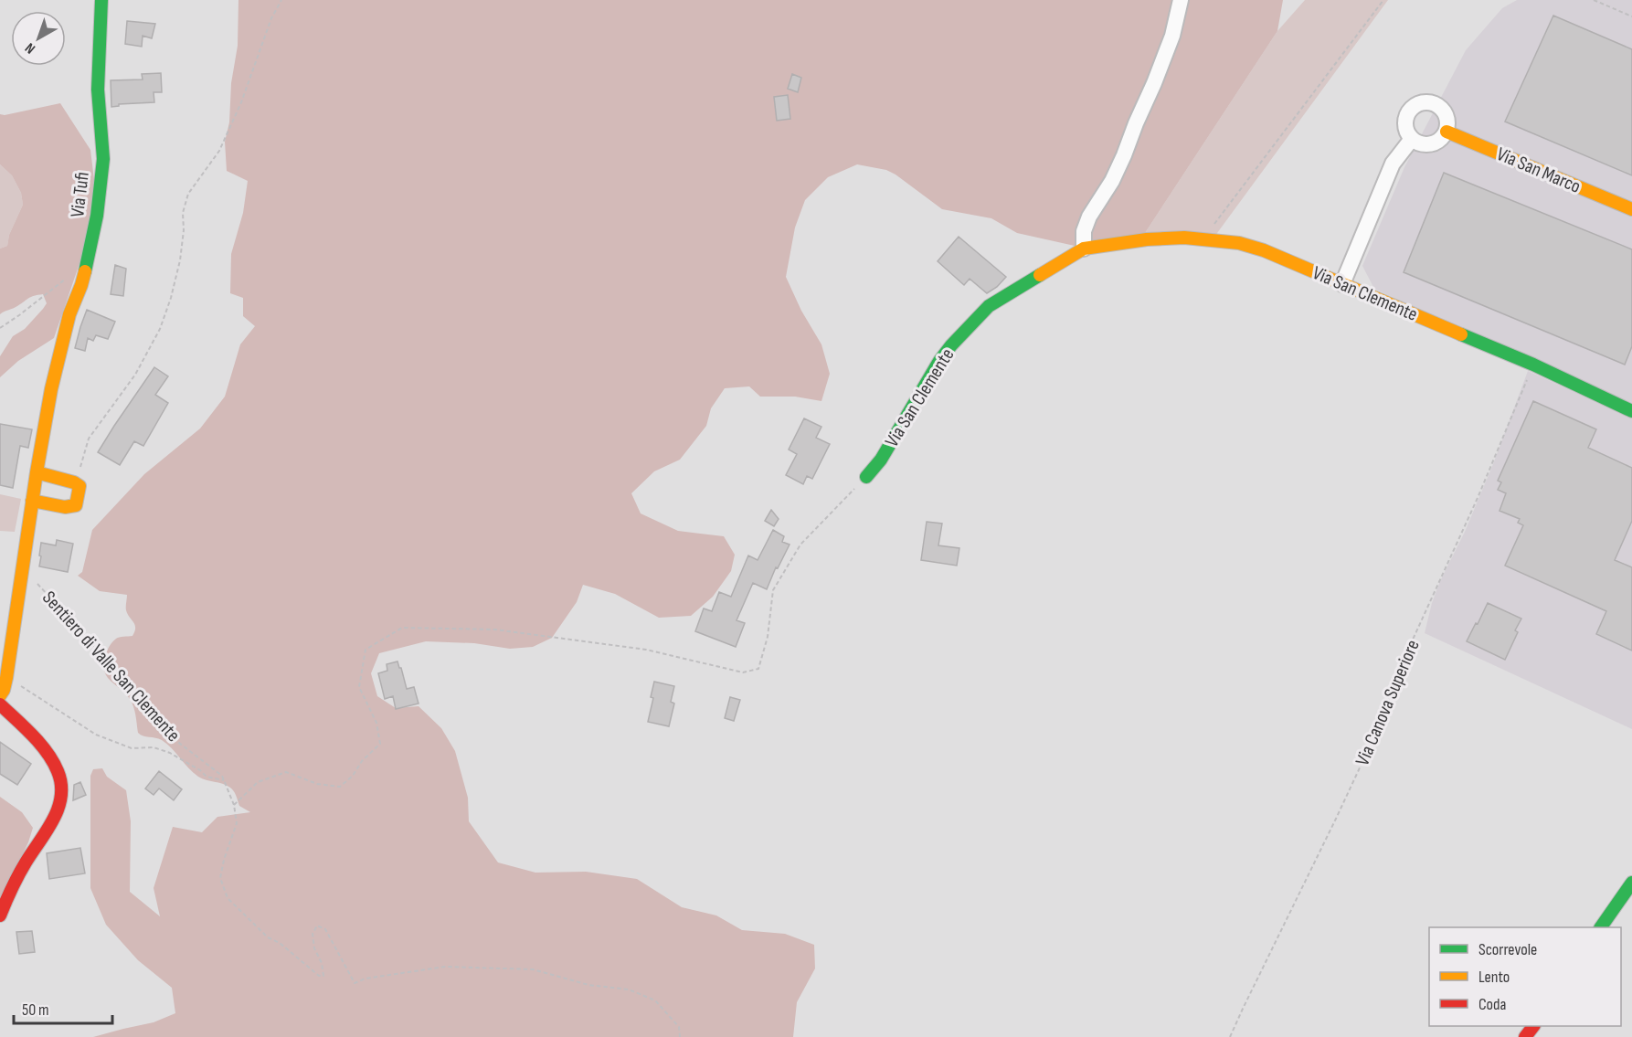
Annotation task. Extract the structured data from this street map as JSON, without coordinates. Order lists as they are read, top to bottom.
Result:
{
  "streets": {
    "street": ["Via San Marco", "Via Tufi", "Via San Clemente"],
    "path": ["Sentiero di Valle San Clemente", "Via Canova Superiore"]
  },
  "crossings": [
    ["Via Tufi", "Sentiero di Valle San Clemente"],
    ["Via San Clemente", "Via Canova Superiore"]
  ],
  "legend": ["Scorrevole", "Lento", "Coda"],
  "scale_bar": "50 m",
  "north": "bottom left"
}
